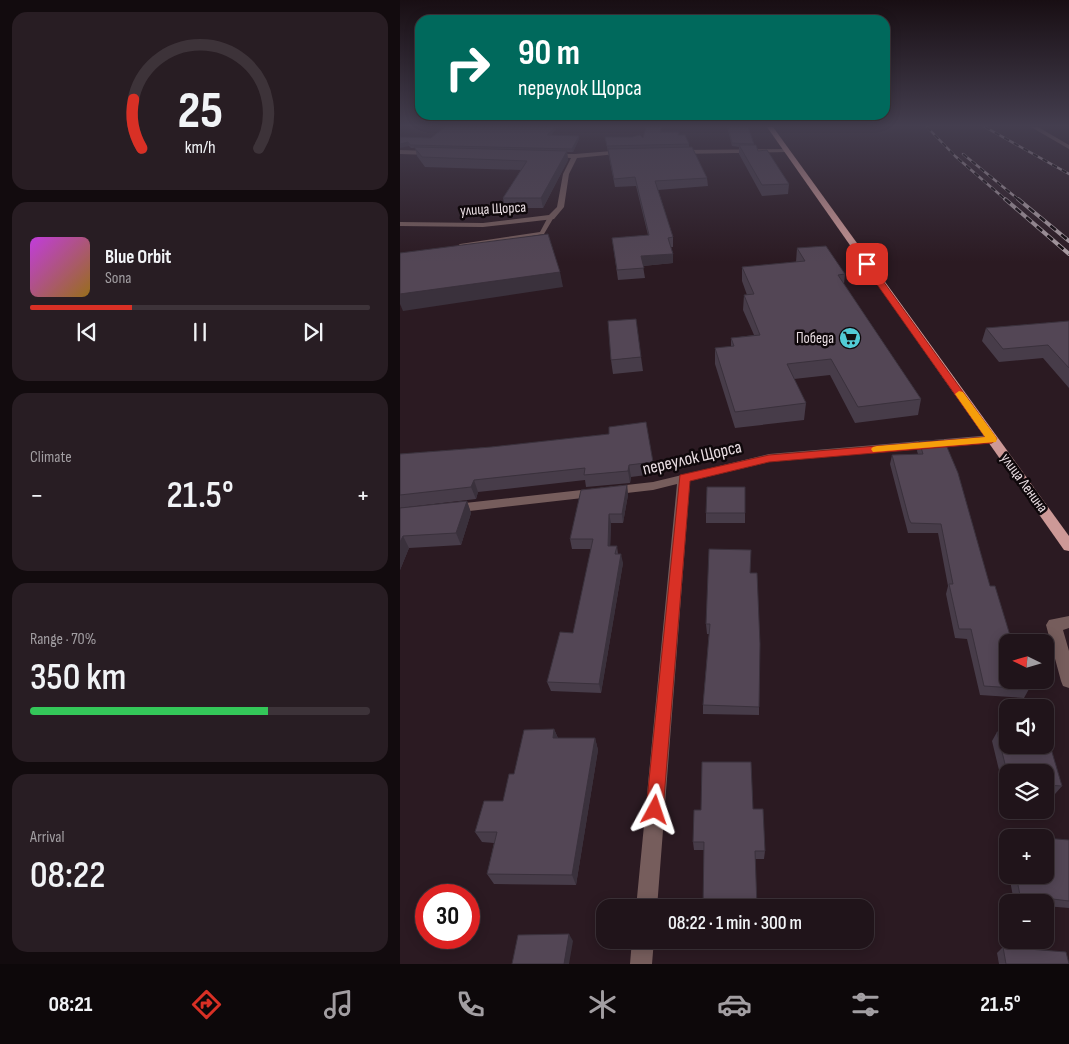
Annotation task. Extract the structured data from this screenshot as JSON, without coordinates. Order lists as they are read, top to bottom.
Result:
{
  "streets": {
    "main road": ["улица Ленина"],
    "street": ["улица Щорса", "переулок Щорса"]
  },
  "crossings": [
    ["переулок Щорса", "улица Ленина"]
  ],
  "places": {
    "supermarket": ["Победа"]
  },
  "north": "left",
  "page": {
    "turn": ["90 m", "переулок Щорса"],
    "song": ["Blue Orbit", "Sona"],
    "tile": [
      "Climate",
      ["Range · 70%", "350 km"],
      ["Arrival", "08:22"]
    ],
    "heat": ["−", "21.5°", "+"],
    "map_buttons": ["+", "−"],
    "limit": "30",
    "trip": "08:22 · 1 min · 300 m",
    "tabs": ["08:21", "21.5°"],
    "gauge": ["25", "km/h"]
  }
}
